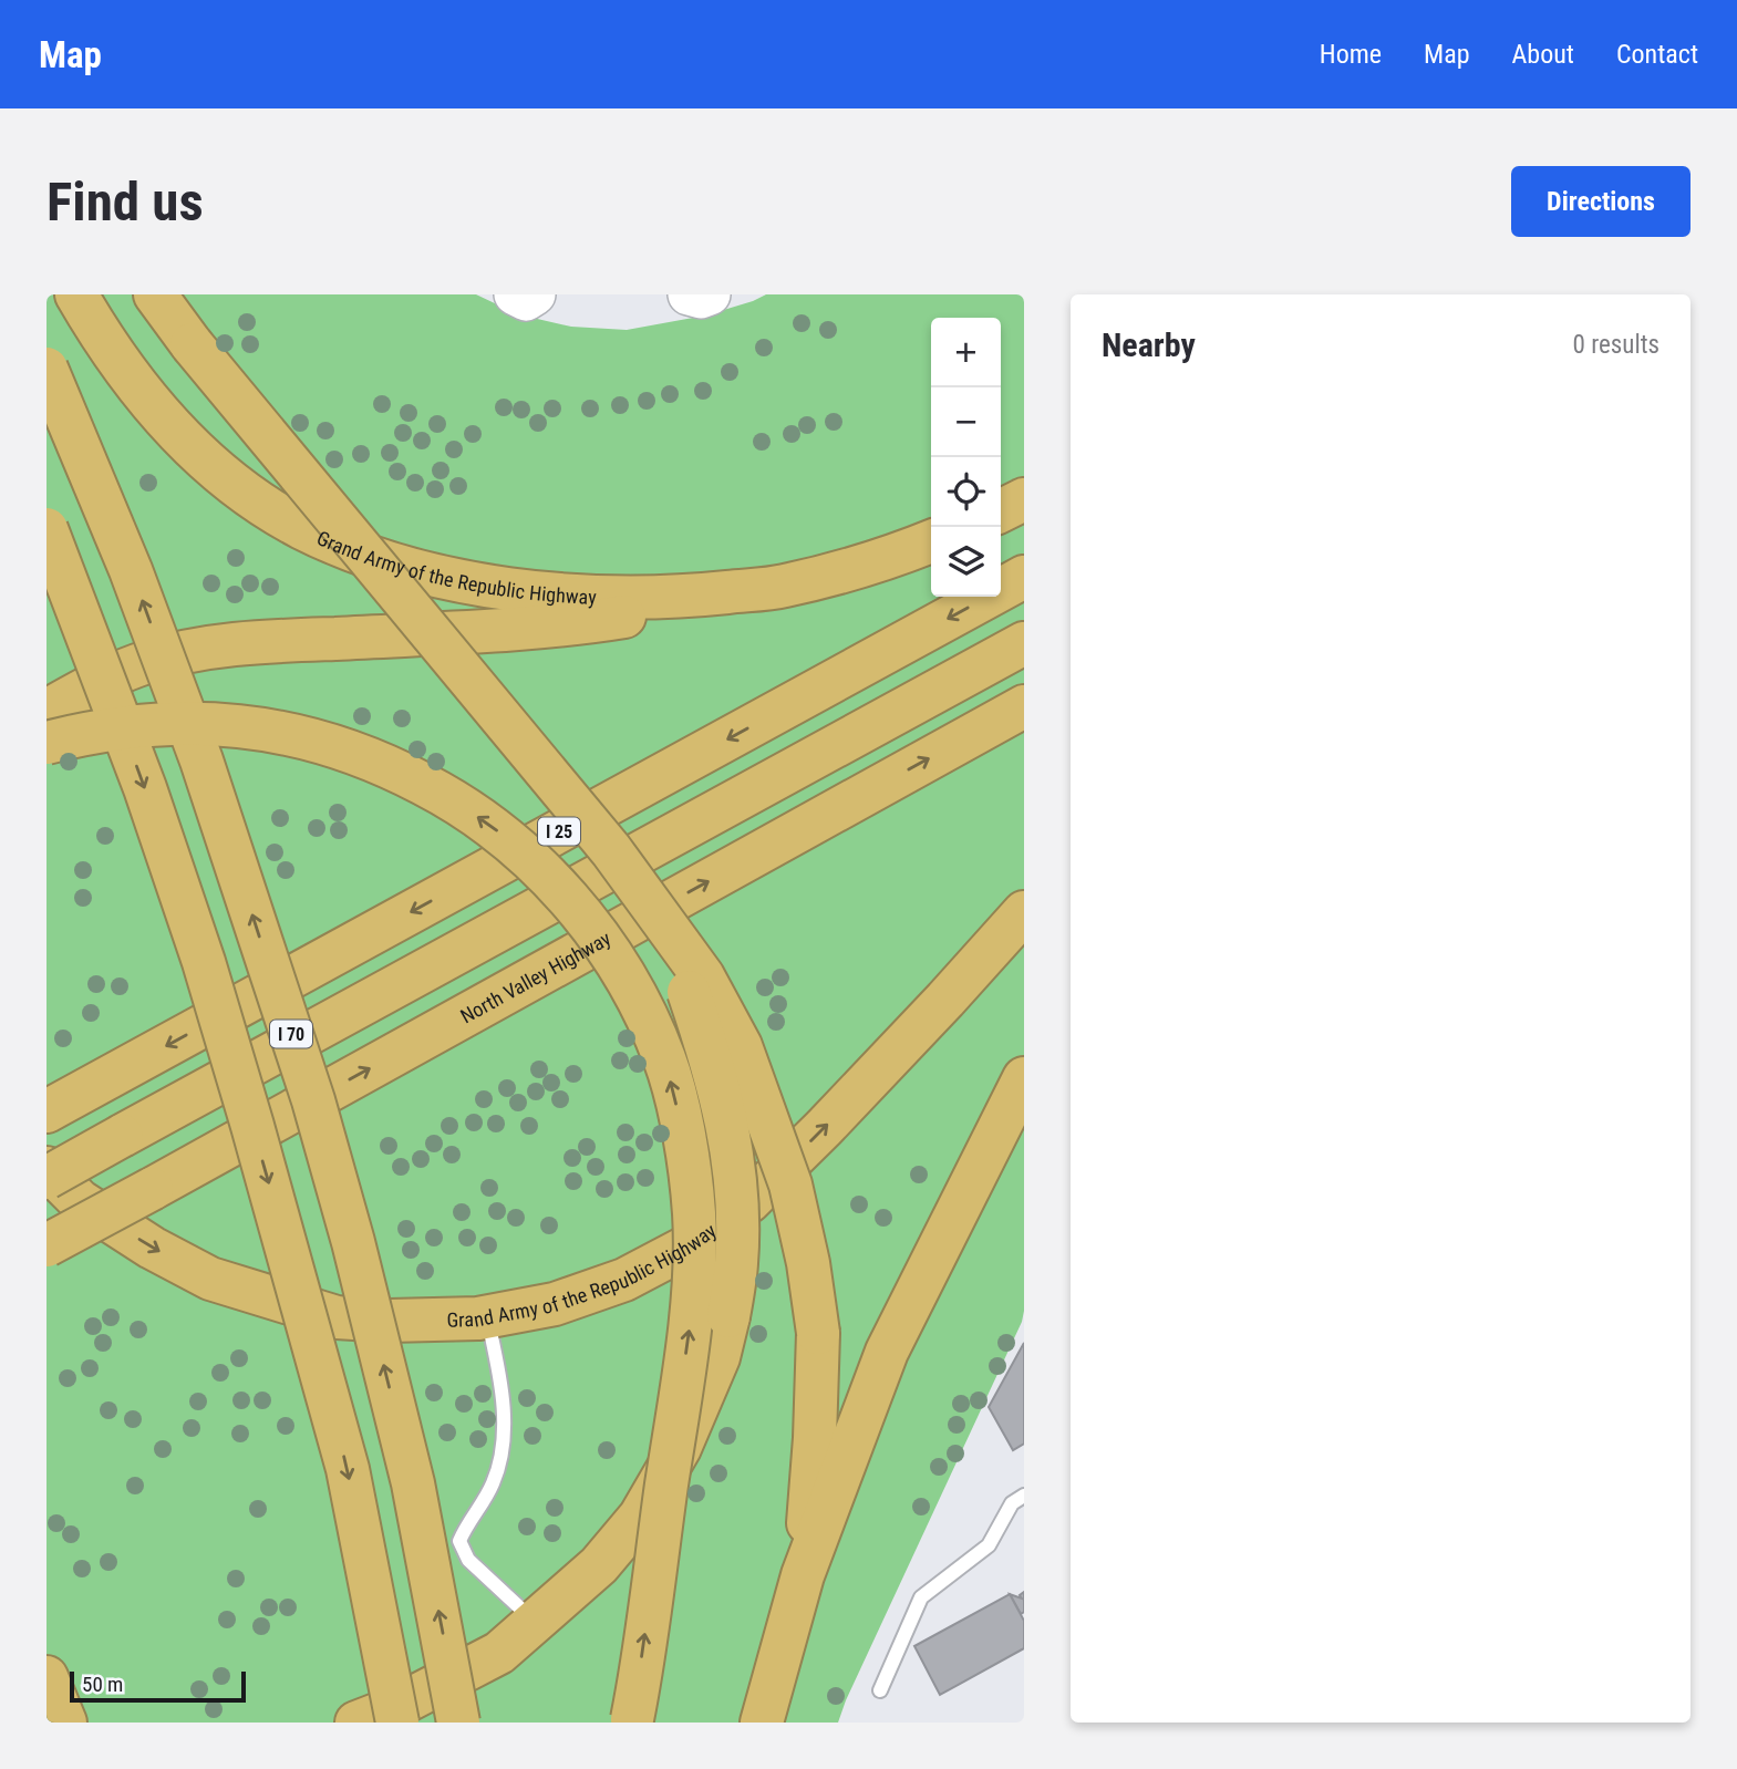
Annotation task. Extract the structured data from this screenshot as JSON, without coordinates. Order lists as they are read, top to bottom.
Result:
{
  "streets": {
    "highway": [
      "Grand Army of the Republic Highway",
      "I 25",
      "North Valley Highway",
      "I 70"
    ]
  },
  "scale_bar": "50 m",
  "page": {
    "header": "Map",
    "nav": [
      "Home",
      "Map",
      "About",
      "Contact"
    ],
    "buttons": "Directions",
    "title": "Find us",
    "heading": ["Nearby", "0 results"],
    "map_buttons": ["+", "−"],
    "scale": "50 m"
  }
}
